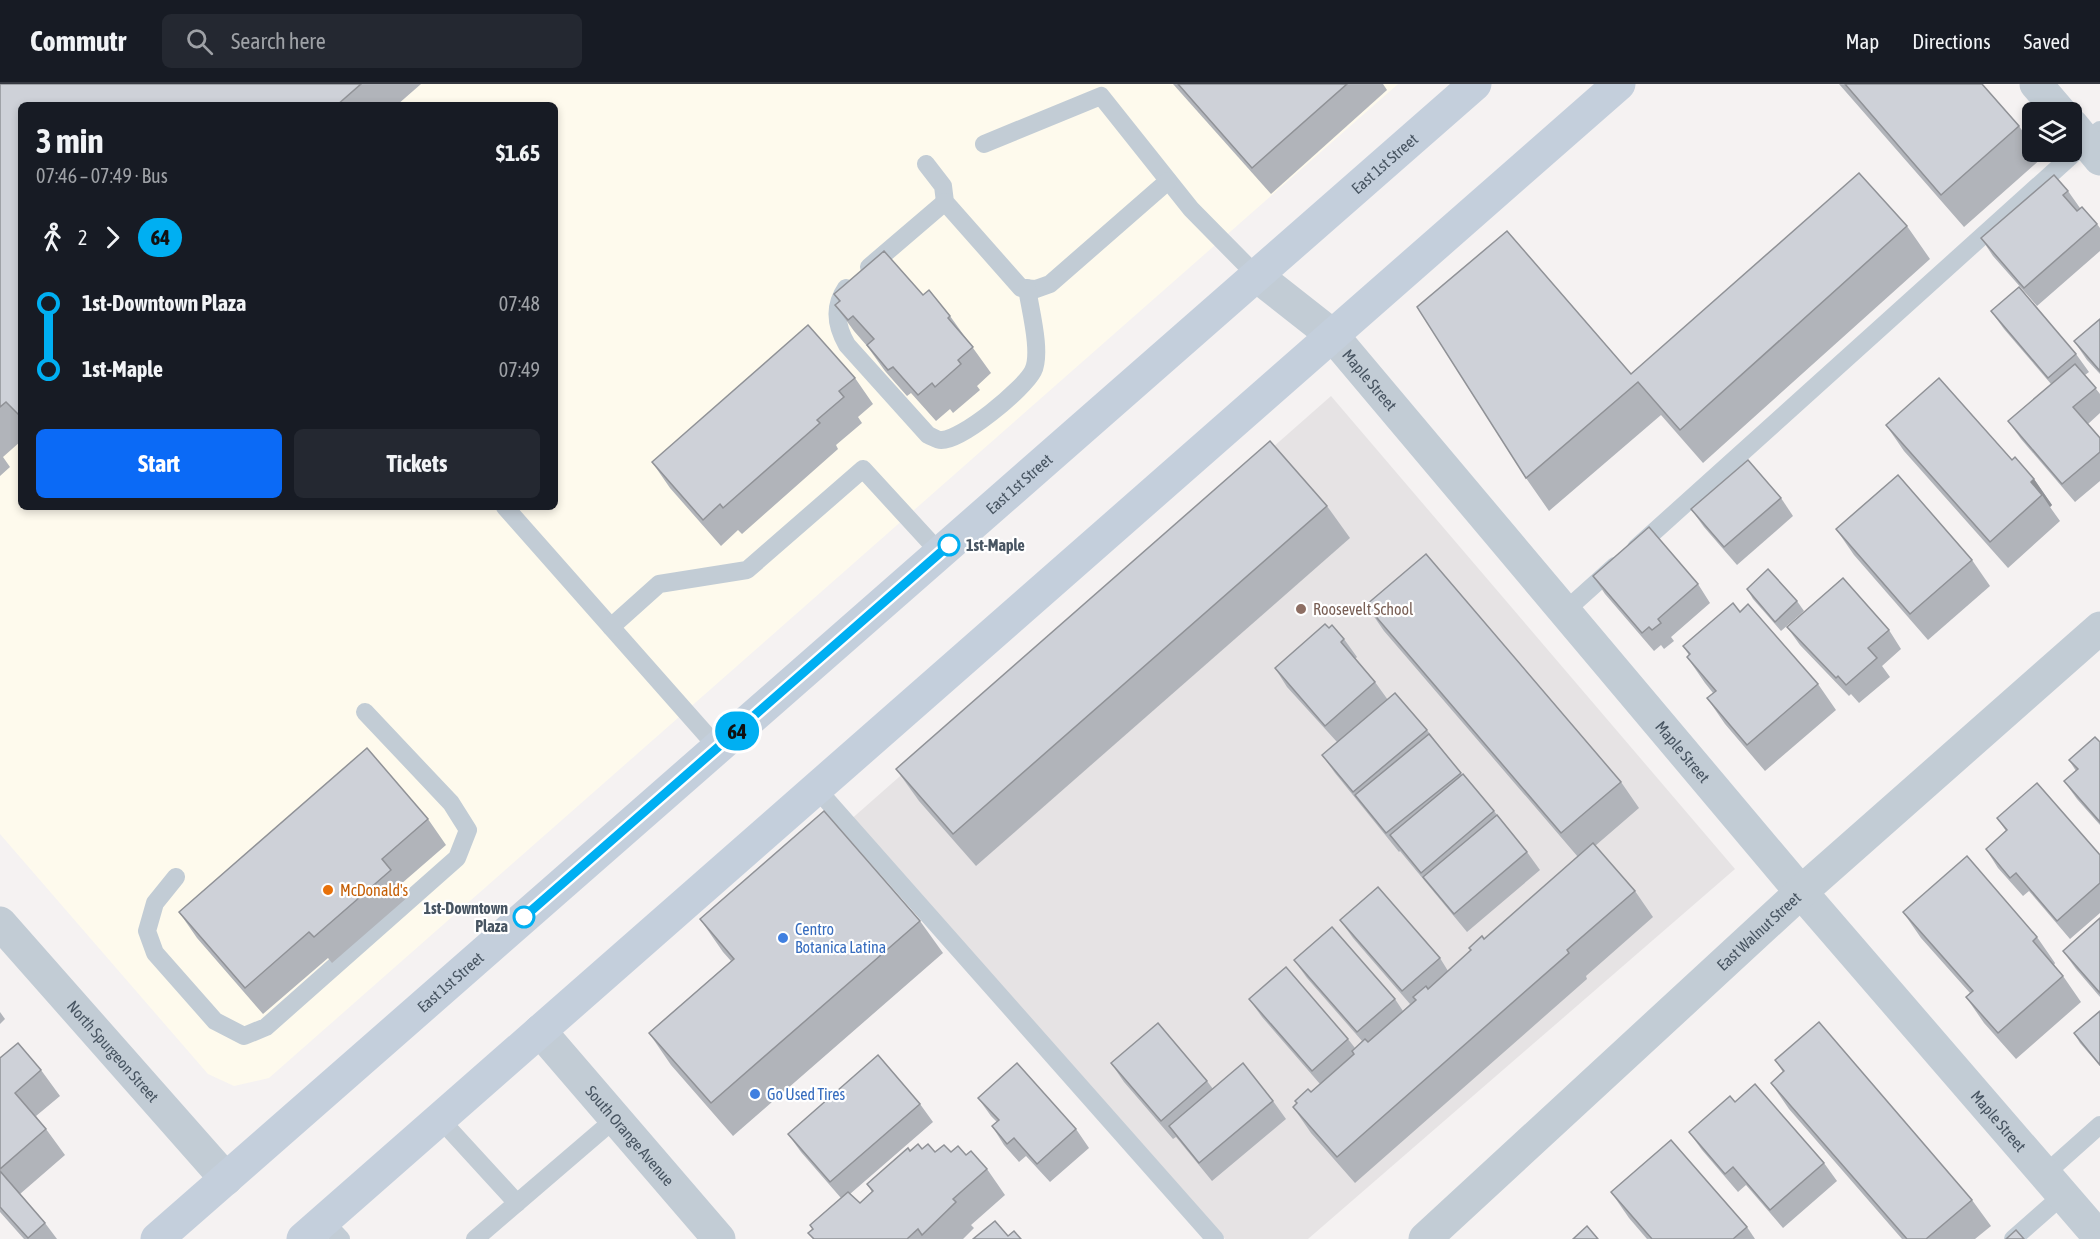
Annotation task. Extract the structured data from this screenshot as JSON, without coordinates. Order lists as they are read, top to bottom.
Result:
{
  "streets": {
    "main road": ["East 1st Street"],
    "street": [
      "Maple Street",
      "East Walnut Street",
      "North Spurgeon Street",
      "South Orange Avenue"
    ]
  },
  "crossings": [
    ["East 1st Street", "Maple Street"],
    ["East 1st Street", "North Spurgeon Street"],
    ["Maple Street", "East Walnut Street"]
  ],
  "places": [
    "1st-Maple",
    "Roosevelt School",
    "McDonald's",
    "1st-Downtown Plaza",
    "Centro Botanica Latina",
    "Go Used Tires"
  ],
  "lines": ["bus line 64"],
  "page": {
    "header": "Commutr",
    "search": "Search here",
    "nav": ["Map", "Directions", "Saved"],
    "on_map": "64",
    "heading": ["3 min", "07:46 – 07:49 · Bus", "$1.65"],
    "legs": ["2", "64"],
    "list": [
      {
        "name": "1st-Downtown Plaza",
        "value": "07:48"
      },
      {
        "name": "1st-Maple",
        "value": "07:49"
      }
    ],
    "buttons": ["Start", "Tickets"]
  }
}
